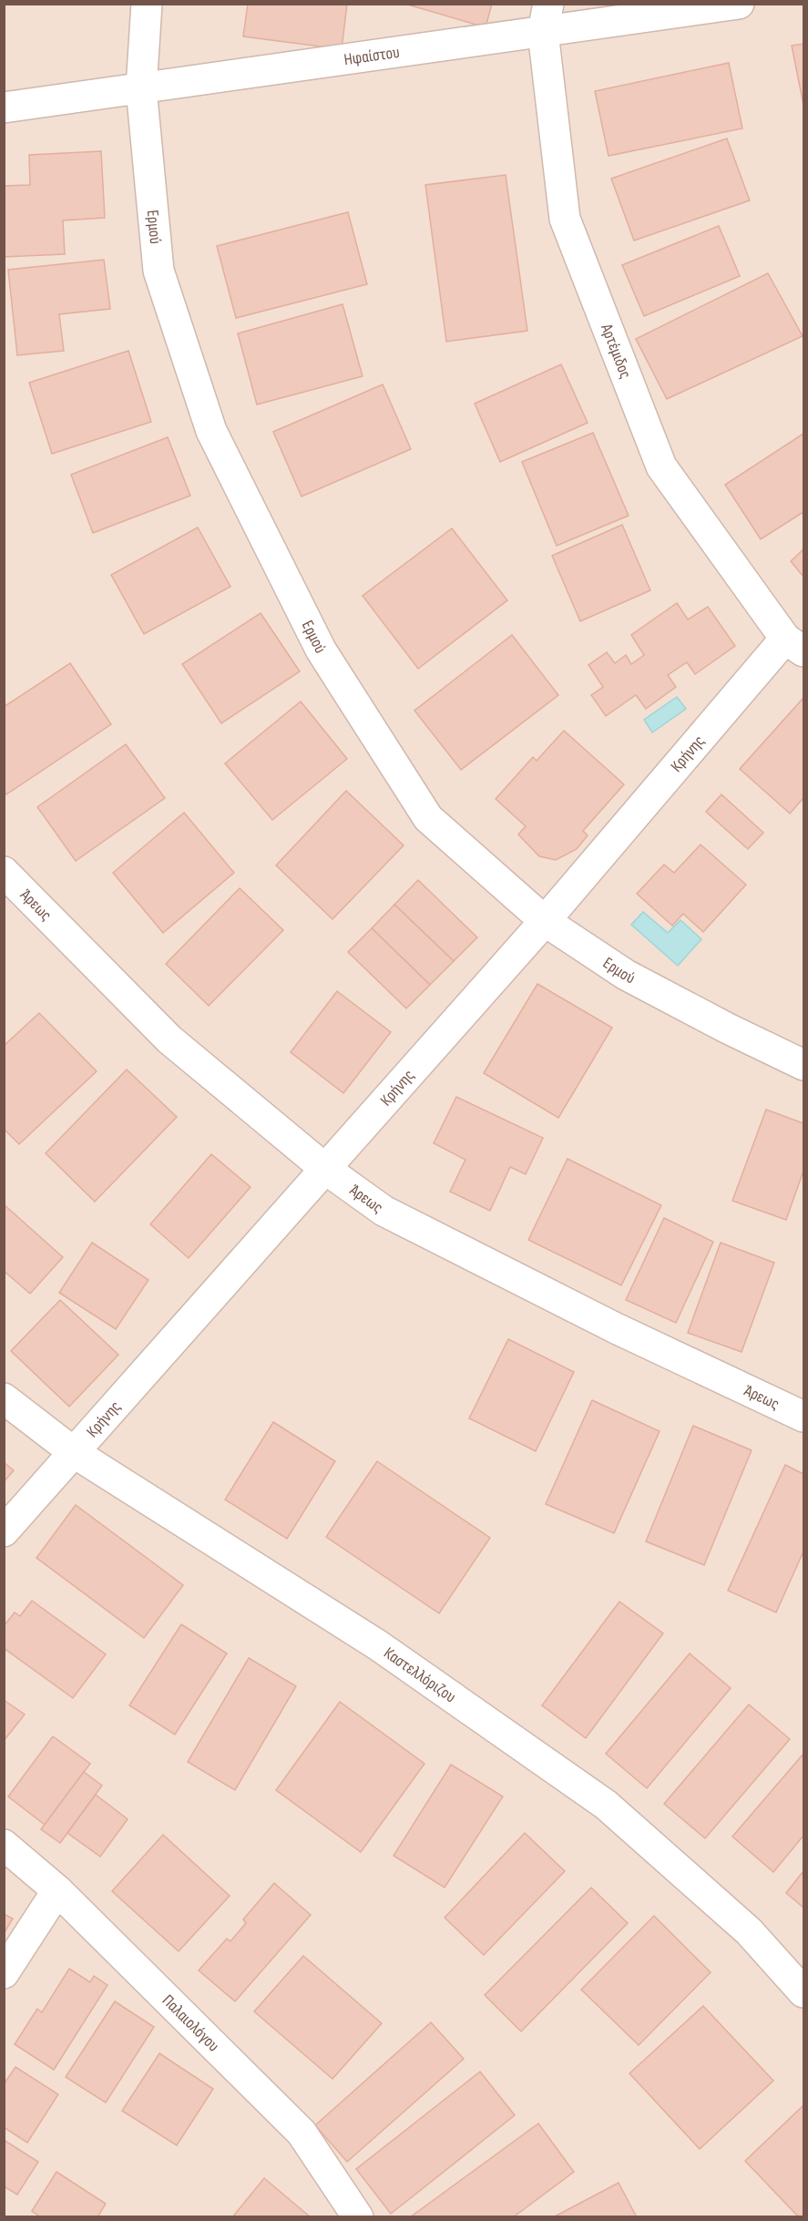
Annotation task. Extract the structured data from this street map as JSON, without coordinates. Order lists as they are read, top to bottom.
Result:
{
  "streets": {
    "street": [
      "Ηφαίστου",
      "Ερμού",
      "Αρτέμιδος",
      "Κρήνης",
      "Άρεως",
      "Καστελλόριζου",
      "Παλαιολόγου"
    ]
  },
  "crossings": [
    ["Ηφαίστου", "Ερμού"],
    ["Ηφαίστου", "Αρτέμιδος"],
    ["Ερμού", "Κρήνης"],
    ["Αρτέμιδος", "Κρήνης"],
    ["Κρήνης", "Άρεως"],
    ["Κρήνης", "Καστελλόριζου"]
  ]
}
